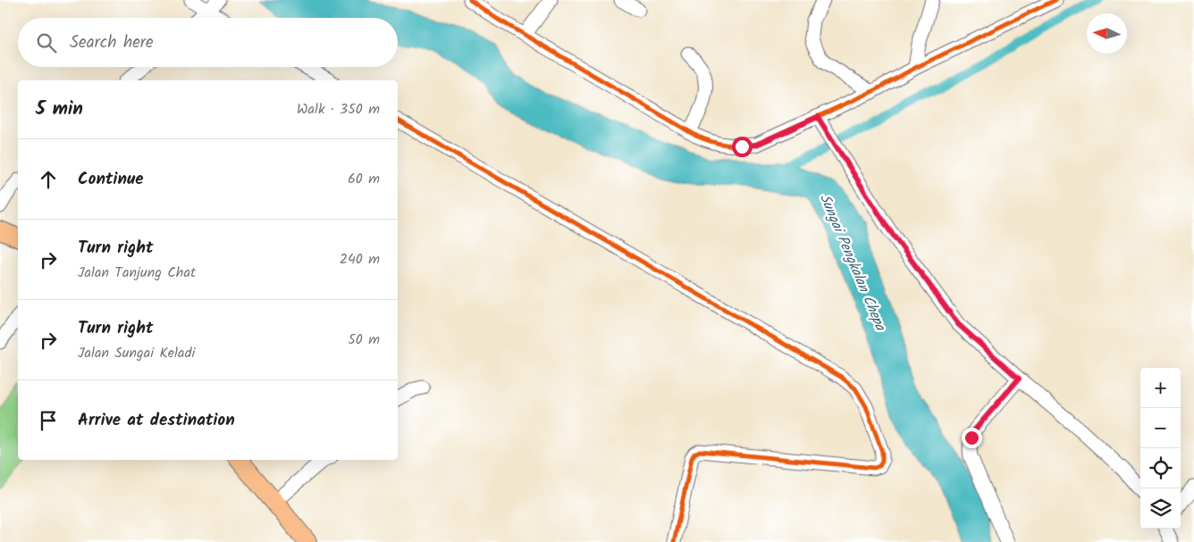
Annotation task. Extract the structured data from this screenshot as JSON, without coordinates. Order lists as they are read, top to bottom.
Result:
{
  "water": ["Sungai Pengkalan Chepa"],
  "north": "left",
  "page": {
    "search": "Search here",
    "heading": ["5 min", "Walk · 350 m"],
    "list": [
      ["Continue", "60 m"],
      ["Turn right", "Jalan Tanjung Chat", "240 m"],
      ["Turn right", "Jalan Sungai Keladi", "50 m"],
      "Arrive at destination"
    ],
    "map_buttons": ["+", "−"]
  }
}
